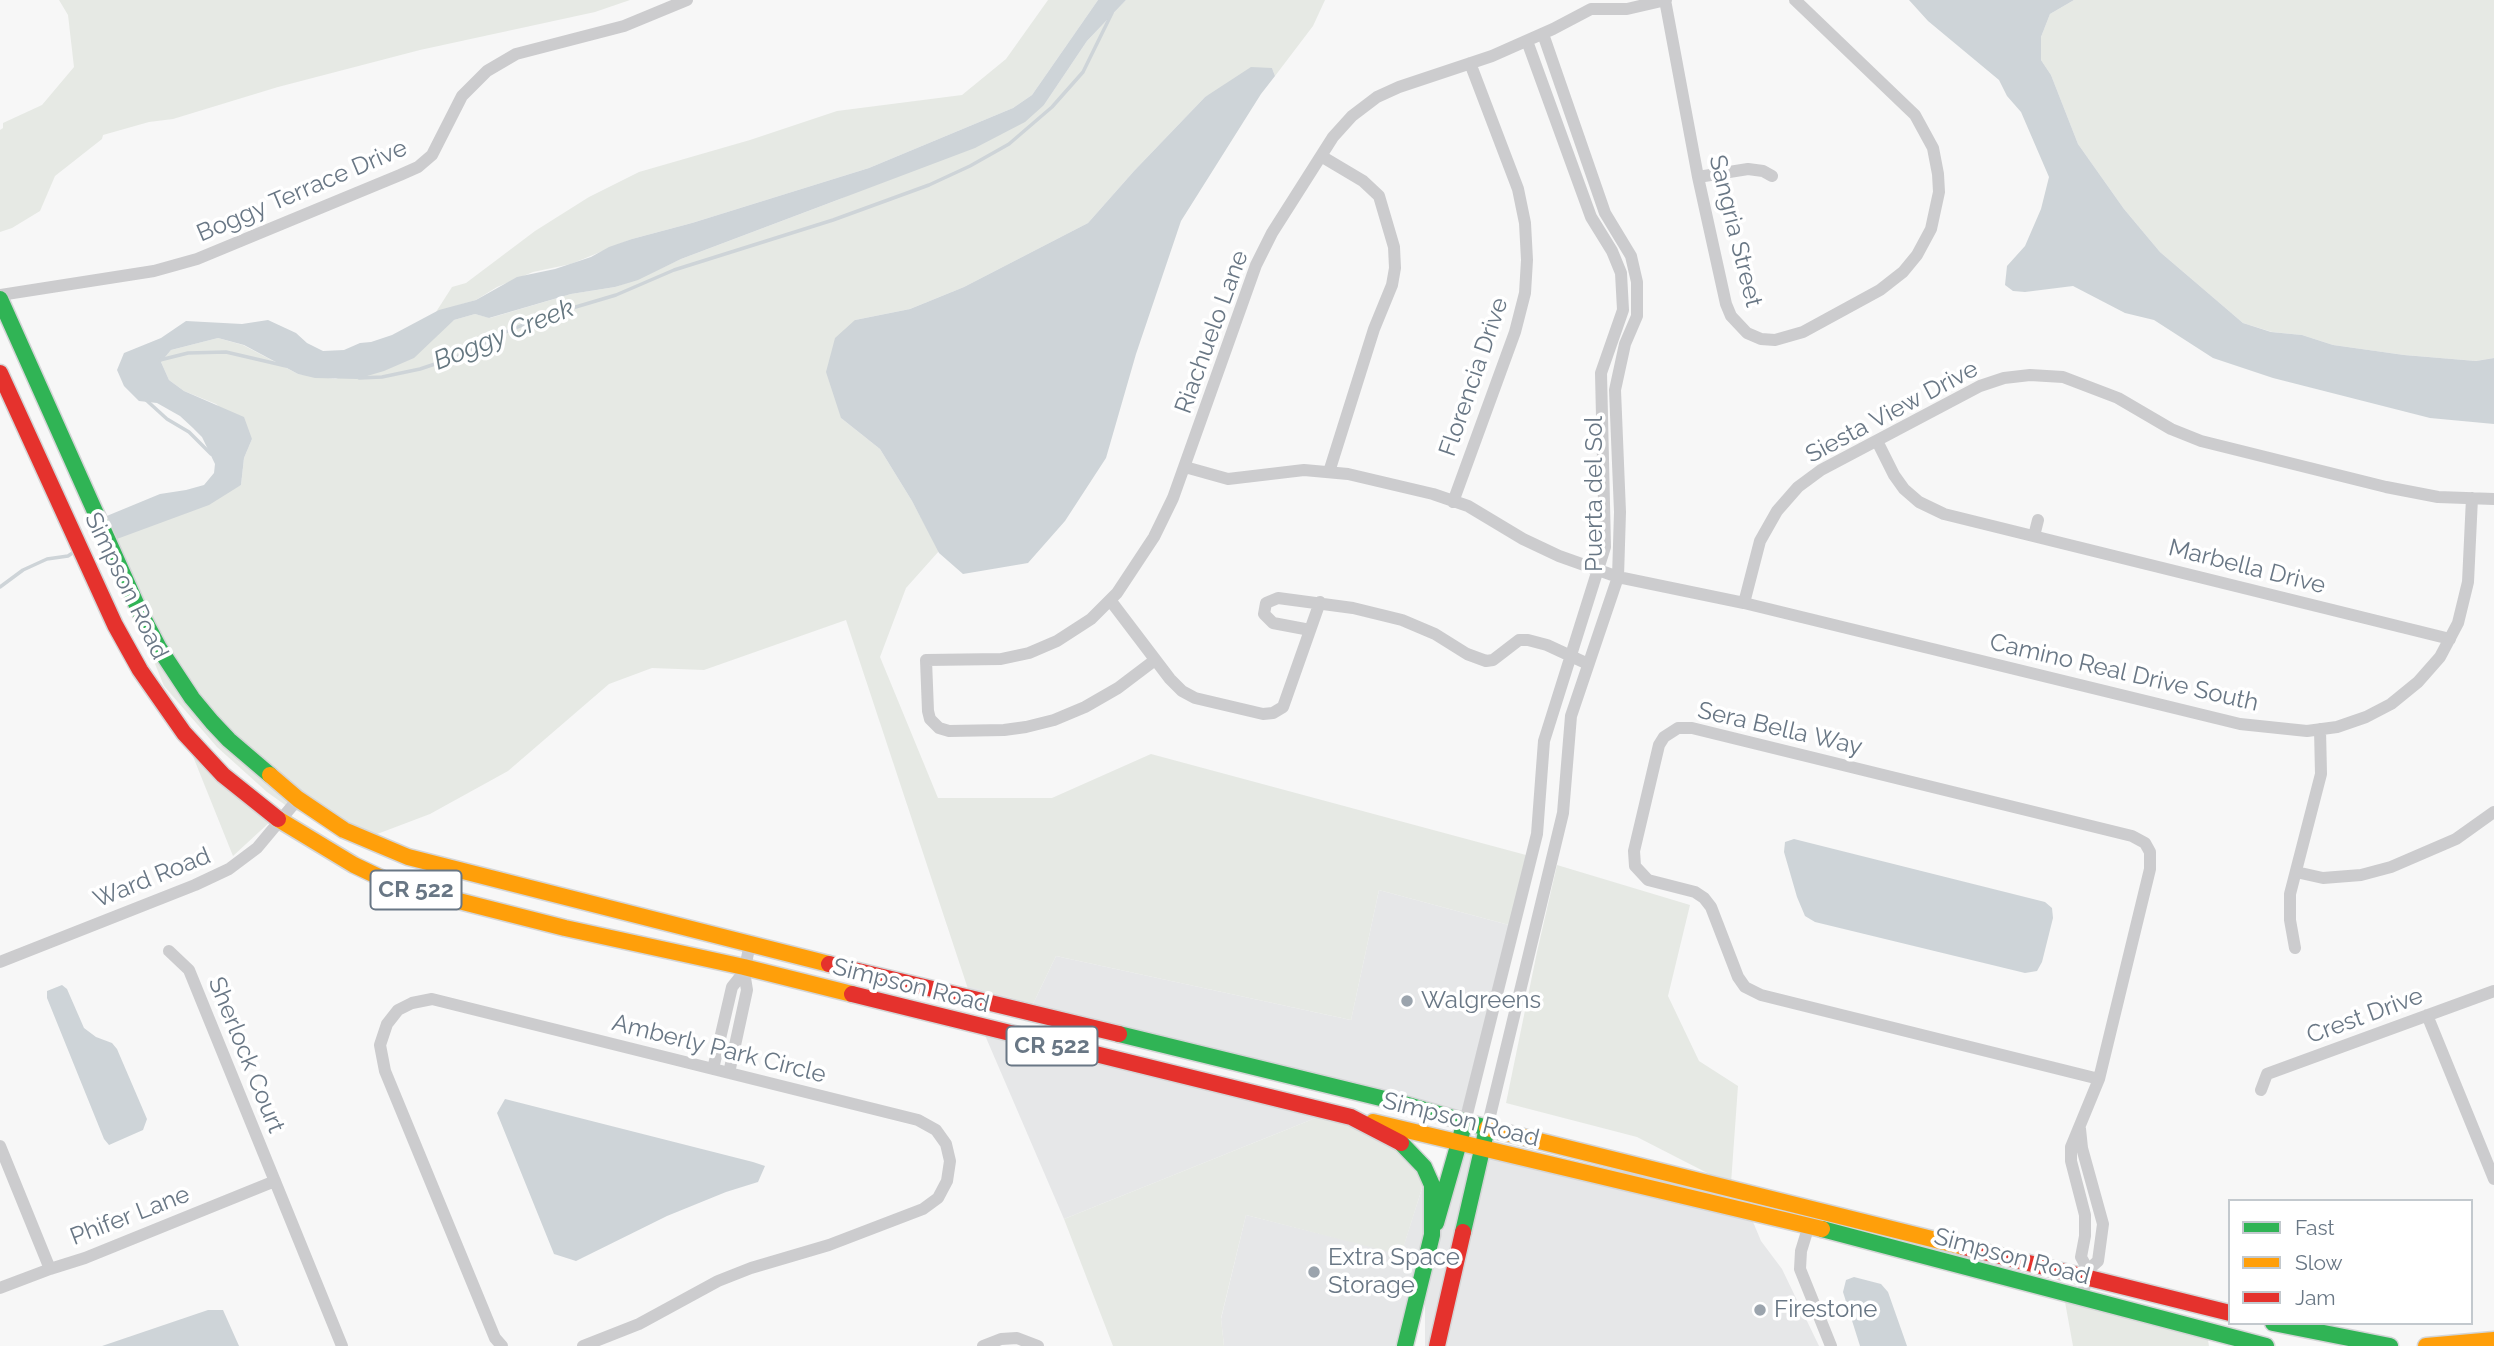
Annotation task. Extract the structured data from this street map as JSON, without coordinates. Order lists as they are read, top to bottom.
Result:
{
  "streets": {
    "main road": ["Simpson Road", "CR 522"],
    "street": [
      "Boggy Terrace Drive",
      "Sangria Street",
      "Riachuelo Lane",
      "Florencia Drive",
      "Siesta View Drive",
      "Puerta del Sol",
      "Marbella Drive",
      "Camino Real Drive South",
      "Sera Bella Way",
      "Ward Road",
      "Crest Drive",
      "Amberly Park Circle",
      "Sherlock Court",
      "Phifer Lane"
    ]
  },
  "crossings": [
    ["Boggy Terrace Drive", "Simpson Road"],
    ["Sangria Street", "Riachuelo Lane"],
    ["Riachuelo Lane", "Florencia Drive"],
    ["Riachuelo Lane", "Puerta del Sol"],
    ["Riachuelo Lane", "Camino Real Drive South"],
    ["Florencia Drive", "Camino Real Drive South"],
    ["Siesta View Drive", "Marbella Drive"],
    ["Siesta View Drive", "Camino Real Drive South"],
    ["Puerta del Sol", "Simpson Road"],
    ["Puerta del Sol", "Camino Real Drive South"],
    ["Marbella Drive", "Camino Real Drive South"],
    ["Simpson Road", "Sera Bella Way"],
    ["Simpson Road", "Ward Road"],
    ["Simpson Road", "CR 522"],
    ["Sherlock Court", "Phifer Lane"]
  ],
  "water": ["Boggy Creek"],
  "places": ["Walgreens", "Extra Space Storage", "Firestone"],
  "legend": ["Fast", "Slow", "Jam"]
}
